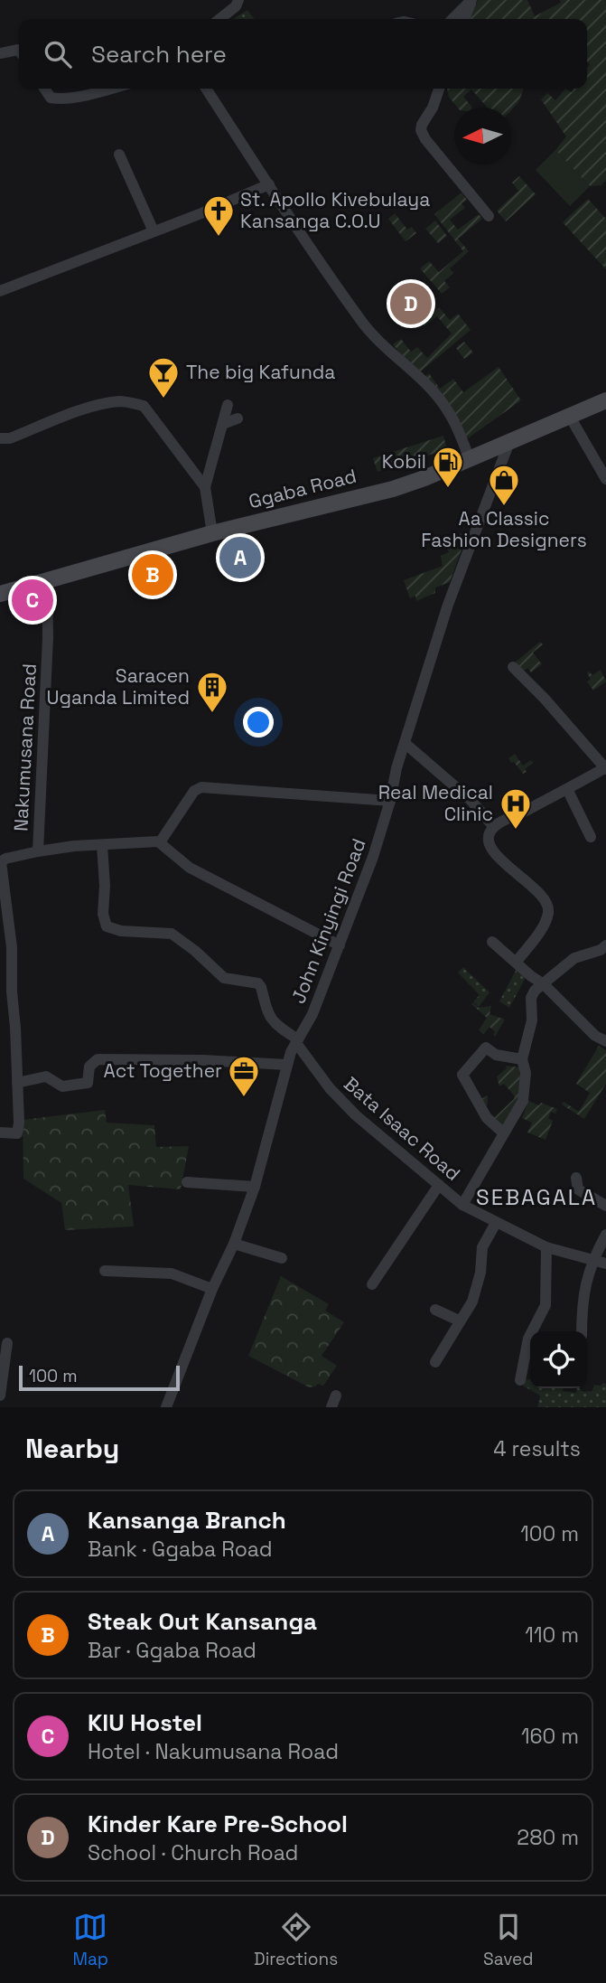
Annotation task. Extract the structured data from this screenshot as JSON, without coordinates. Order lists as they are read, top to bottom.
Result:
{
  "streets": {
    "main road": ["Ggaba Road"],
    "street": ["Nakumusana Road", "John Kinyingi Road", "Bata Isaac Road"]
  },
  "crossings": [
    ["Ggaba Road", "Nakumusana Road"],
    ["Ggaba Road", "John Kinyingi Road"],
    ["Nakumusana Road", "Bata Isaac Road"],
    ["John Kinyingi Road", "Bata Isaac Road"]
  ],
  "districts": ["SEBAGALA"],
  "places": {
    "church": ["St. Apollo Kivebulaya Kansanga C.O.U"],
    "bar": ["The big Kafunda"],
    "fuel station": ["Kobil"],
    "shop": ["Aa Classic Fashion Designers"],
    "building": ["Saracen Uganda Limited"],
    "hospital": ["Real Medical Clinic"],
    "office": ["Act Together"]
  },
  "scale_bar": "100 m",
  "north": "left",
  "page": {
    "search": "Search here",
    "pins": [
      "D",
      "A",
      "B",
      "C"
    ],
    "scale": "100 m",
    "heading": ["Nearby", "4 results"],
    "list": [
      {
        "mark": "A",
        "name": "Kansanga Branch",
        "note": "Bank · Ggaba Road",
        "value": "100 m"
      },
      {
        "mark": "B",
        "name": "Steak Out Kansanga",
        "note": "Bar · Ggaba Road",
        "value": "110 m"
      },
      {
        "mark": "C",
        "name": "KIU Hostel",
        "note": "Hotel · Nakumusana Road",
        "value": "160 m"
      },
      {
        "mark": "D",
        "name": "Kinder Kare Pre-School",
        "note": "School · Church Road",
        "value": "280 m"
      }
    ],
    "nav": ["Map", "Directions", "Saved"]
  }
}
